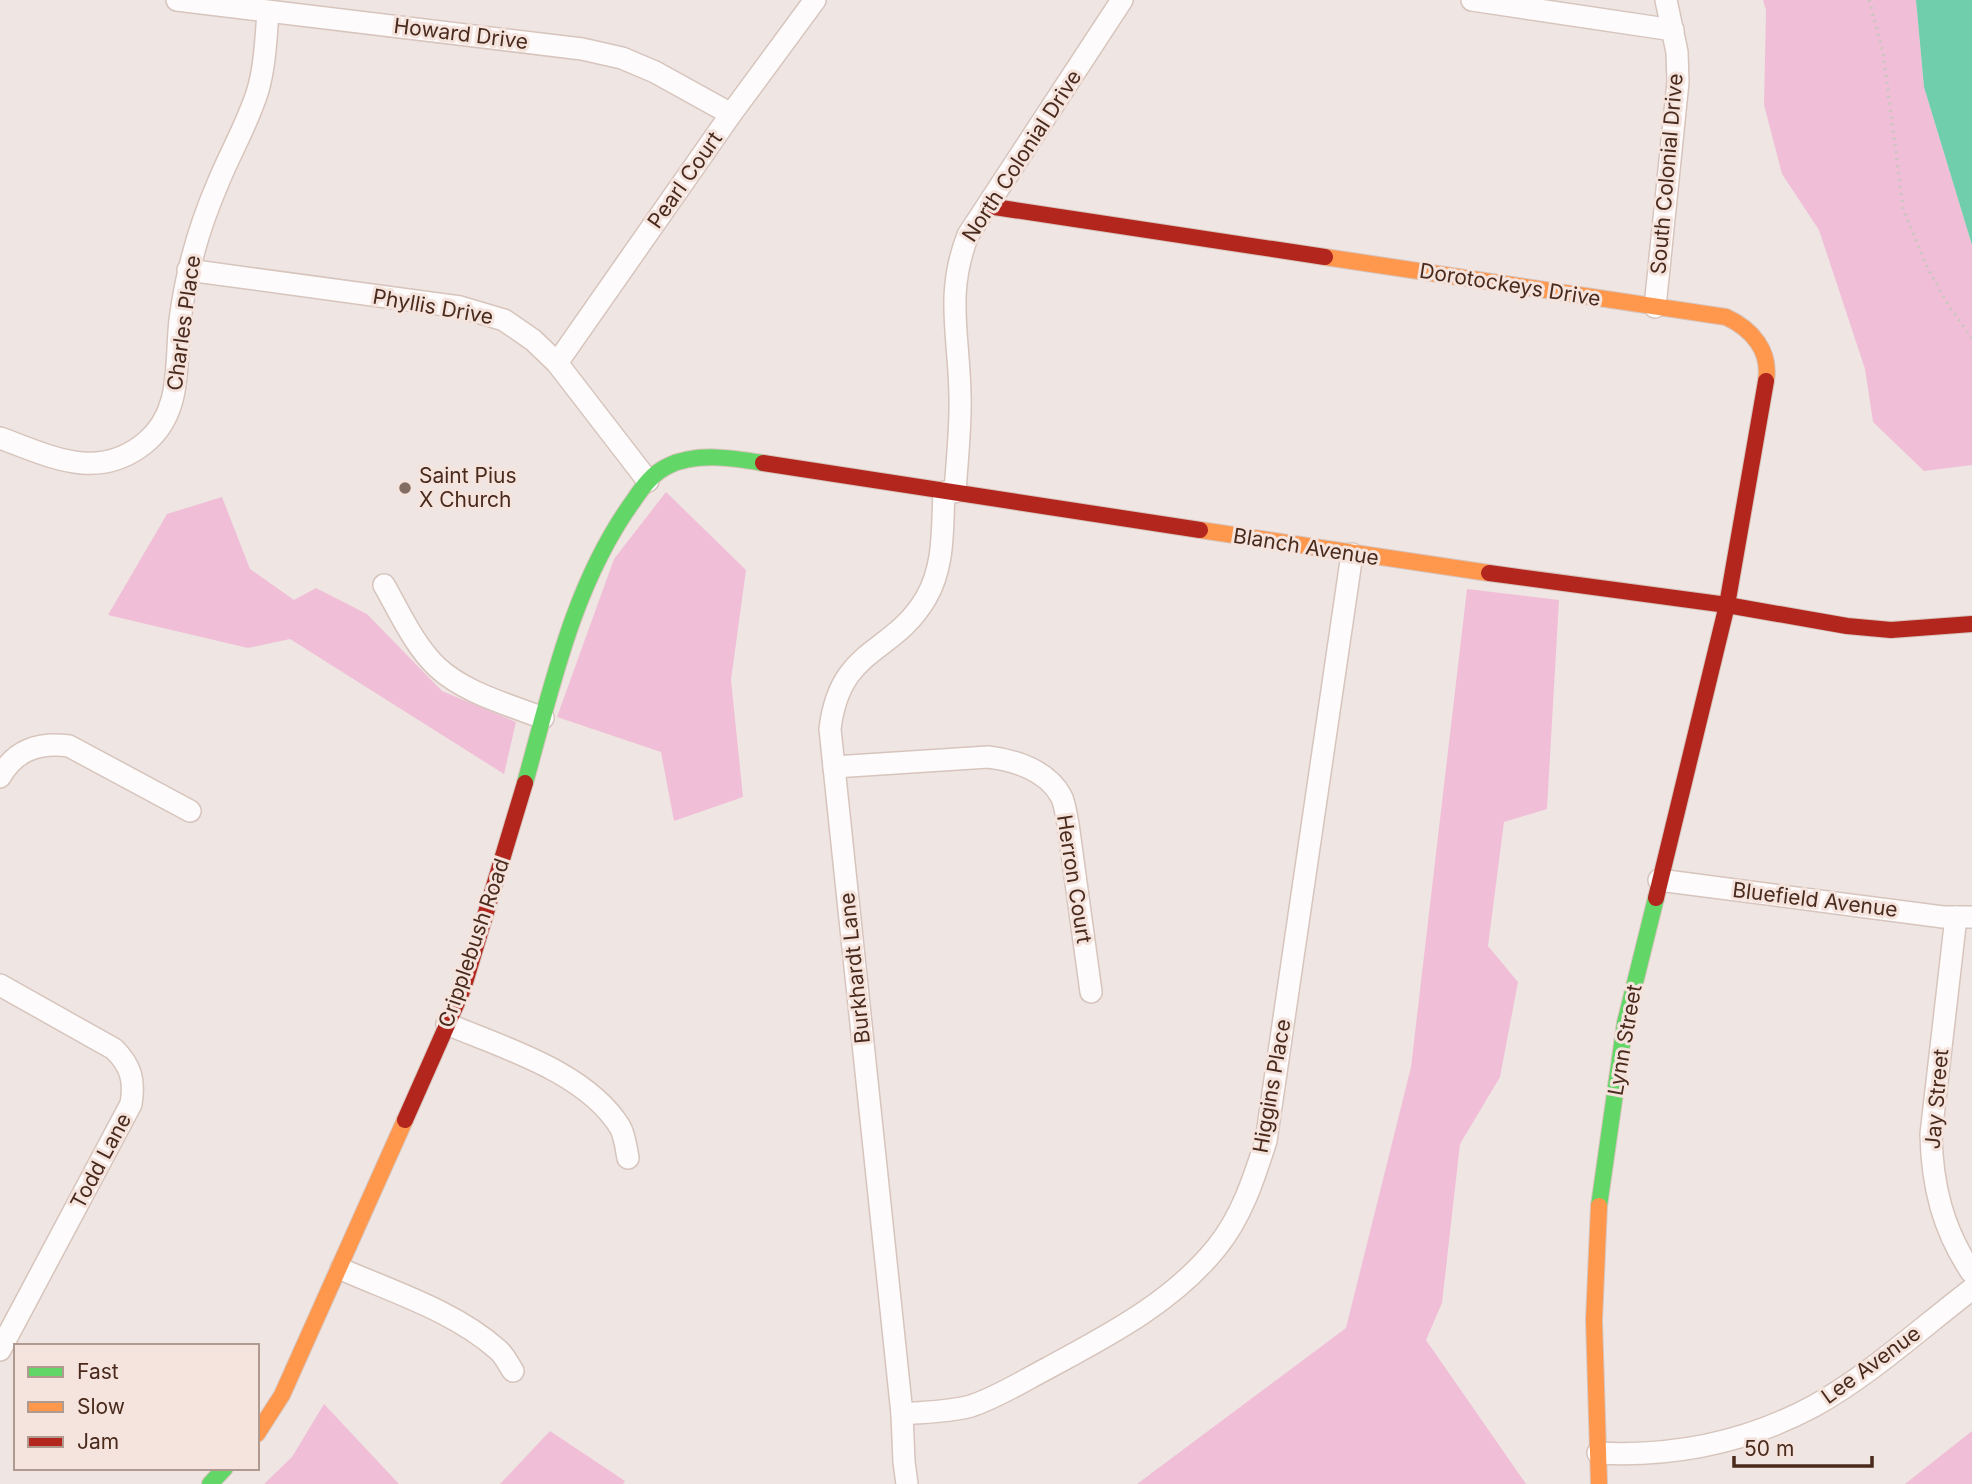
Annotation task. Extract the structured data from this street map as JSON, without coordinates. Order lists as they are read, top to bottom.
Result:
{
  "streets": {
    "main road": [
      "Dorotockeys Drive",
      "Blanch Avenue",
      "Cripplebush Road",
      "Lynn Street"
    ],
    "street": [
      "Howard Drive",
      "North Colonial Drive",
      "South Colonial Drive",
      "Pearl Court",
      "Phyllis Drive",
      "Charles Place",
      "Herron Court",
      "Bluefield Avenue",
      "Burkhardt Lane",
      "Higgins Place",
      "Jay Street",
      "Todd Lane",
      "Lee Avenue"
    ]
  },
  "crossings": [
    ["Howard Drive", "Pearl Court"],
    ["Howard Drive", "Charles Place"],
    ["North Colonial Drive", "Dorotockeys Drive"],
    ["North Colonial Drive", "Blanch Avenue"],
    ["North Colonial Drive", "Burkhardt Lane"],
    ["South Colonial Drive", "Dorotockeys Drive"],
    ["Pearl Court", "Phyllis Drive"],
    ["Dorotockeys Drive", "Blanch Avenue"],
    ["Dorotockeys Drive", "Lynn Street"],
    ["Phyllis Drive", "Charles Place"],
    ["Phyllis Drive", "Blanch Avenue"],
    ["Phyllis Drive", "Cripplebush Road"],
    ["Blanch Avenue", "Cripplebush Road"],
    ["Blanch Avenue", "Burkhardt Lane"],
    ["Blanch Avenue", "Lynn Street"],
    ["Blanch Avenue", "Higgins Place"],
    ["Herron Court", "Burkhardt Lane"],
    ["Bluefield Avenue", "Lynn Street"],
    ["Bluefield Avenue", "Jay Street"],
    ["Burkhardt Lane", "Higgins Place"],
    ["Lynn Street", "Lee Avenue"]
  ],
  "places": ["Saint Pius X Church"],
  "legend": ["Fast", "Slow", "Jam"],
  "scale_bar": "50 m"
}
